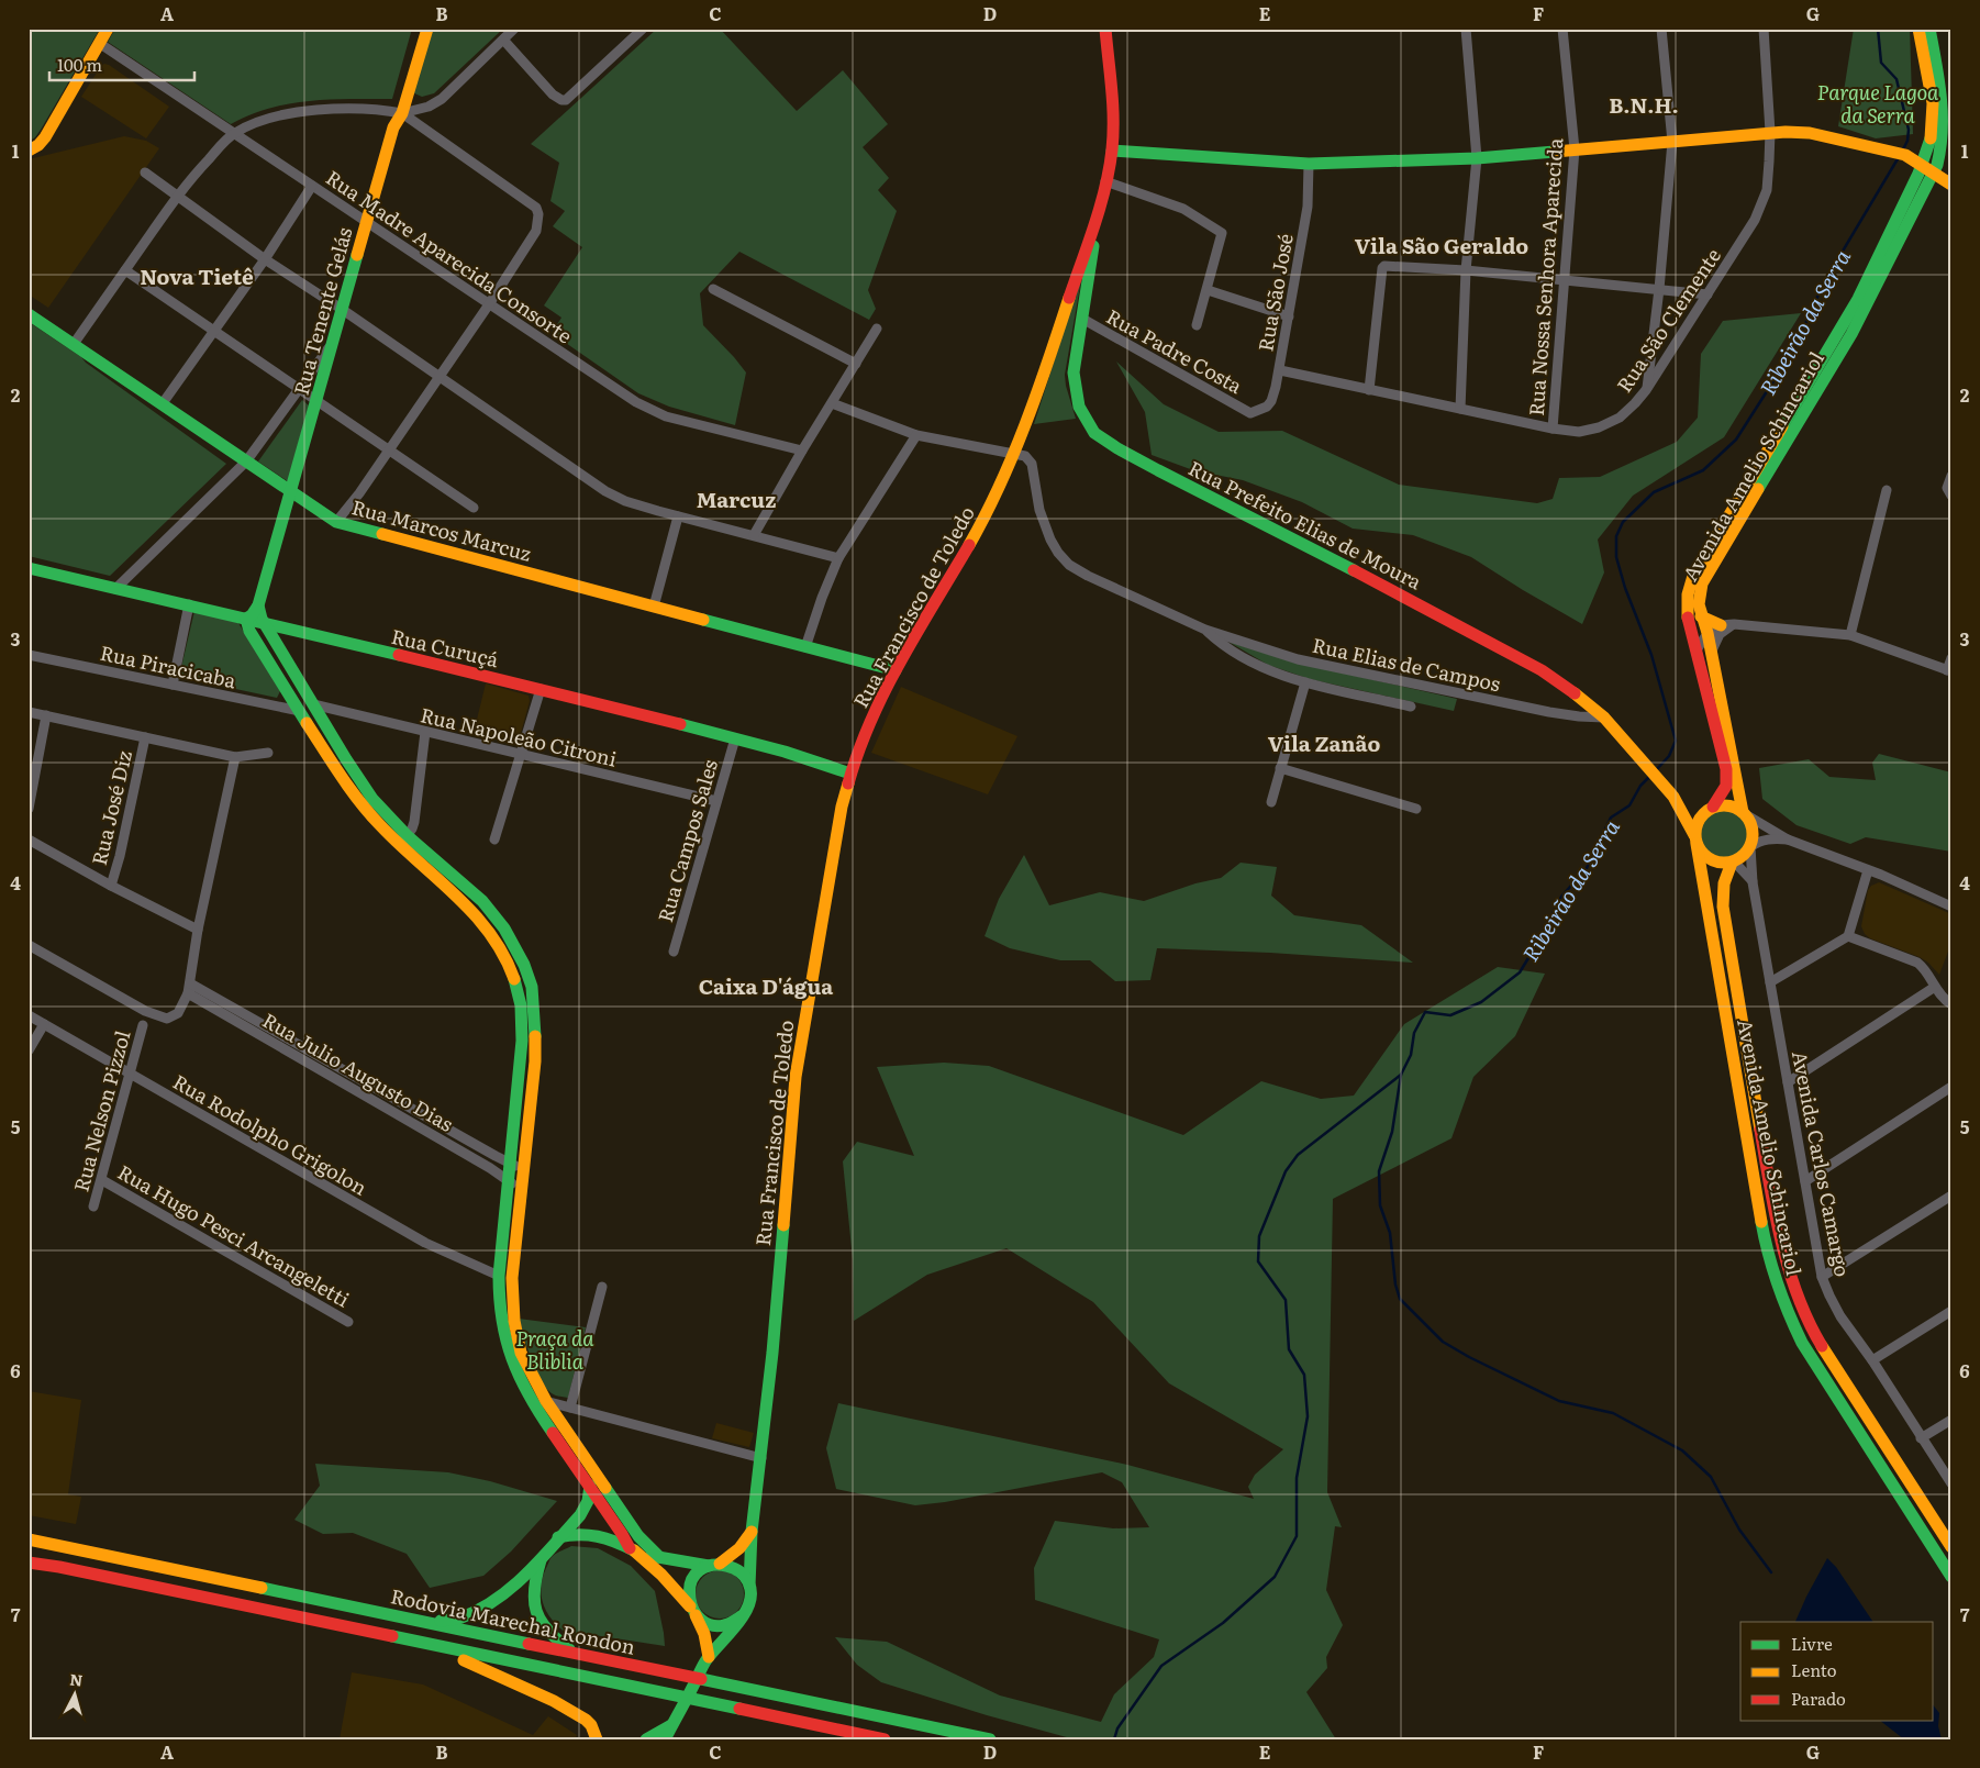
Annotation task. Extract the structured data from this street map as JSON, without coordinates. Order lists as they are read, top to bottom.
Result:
{
  "streets": {
    "main road": [
      "Rua Tenente Gelás",
      "Avenida Amelio Schincariol",
      "Rua Prefeito Elias de Moura",
      "Rua Marcos Marcuz",
      "Rua Francisco de Toledo",
      "Rua Curuçá",
      "Rodovia Marechal Rondon"
    ],
    "street": [
      "Rua Madre Aparecida Consorte",
      "Rua Nossa Senhora Aparecida",
      "Rua São José",
      "Rua São Clemente",
      "Rua Padre Costa",
      "Rua Elias de Campos",
      "Rua Piracicaba",
      "Rua Napoleão Citroni",
      "Rua José Diz",
      "Rua Campos Sales",
      "Rua Julio Augusto Dias",
      "Rua Nelson Pizzol",
      "Rua Rodolpho Grigolon",
      "Avenida Carlos Camargo",
      "Rua Hugo Pesci Arcangeletti"
    ]
  },
  "crossings": [
    ["Rua Madre Aparecida Consorte", "Rua Tenente Gelás"],
    ["Rua Nossa Senhora Aparecida", "Rua São Clemente"],
    ["Rua São José", "Rua São Clemente"],
    ["Rua São José", "Rua Padre Costa"],
    ["Rua Tenente Gelás", "Rua Marcos Marcuz"],
    ["Rua Tenente Gelás", "Rua Curuçá"],
    ["Rua Padre Costa", "Rua Prefeito Elias de Moura"],
    ["Avenida Amelio Schincariol", "Rua Prefeito Elias de Moura"],
    ["Avenida Amelio Schincariol", "Avenida Carlos Camargo"],
    ["Rua Prefeito Elias de Moura", "Rua Francisco de Toledo"],
    ["Rua Prefeito Elias de Moura", "Rua Elias de Campos"],
    ["Rua Prefeito Elias de Moura", "Avenida Carlos Camargo"],
    ["Rua Marcos Marcuz", "Rua Francisco de Toledo"],
    ["Rua Francisco de Toledo", "Rua Curuçá"],
    ["Rua Francisco de Toledo", "Rua Elias de Campos"],
    ["Rua Curuçá", "Rua Campos Sales"],
    ["Rua Napoleão Citroni", "Rua Campos Sales"],
    ["Rua Nelson Pizzol", "Rua Rodolpho Grigolon"],
    ["Rua Nelson Pizzol", "Rua Hugo Pesci Arcangeletti"]
  ],
  "districts": [
    "B.N.H.",
    "Vila São Geraldo",
    "Nova Tietê",
    "Marcuz",
    "Vila Zanão",
    "Caixa D'água"
  ],
  "water": ["Ribeirão da Serra"],
  "parks": ["Parque Lagoa da Serra", "Praça da Bliblia"],
  "legend": ["Livre", "Lento", "Parado"],
  "scale_bar": "100 m",
  "north": "top",
  "grid": {
    "columns": [
      "A",
      "B",
      "C",
      "D",
      "E",
      "F",
      "G"
    ],
    "rows": [
      "1",
      "2",
      "3",
      "4",
      "5",
      "6",
      "7"
    ]
  }
}
